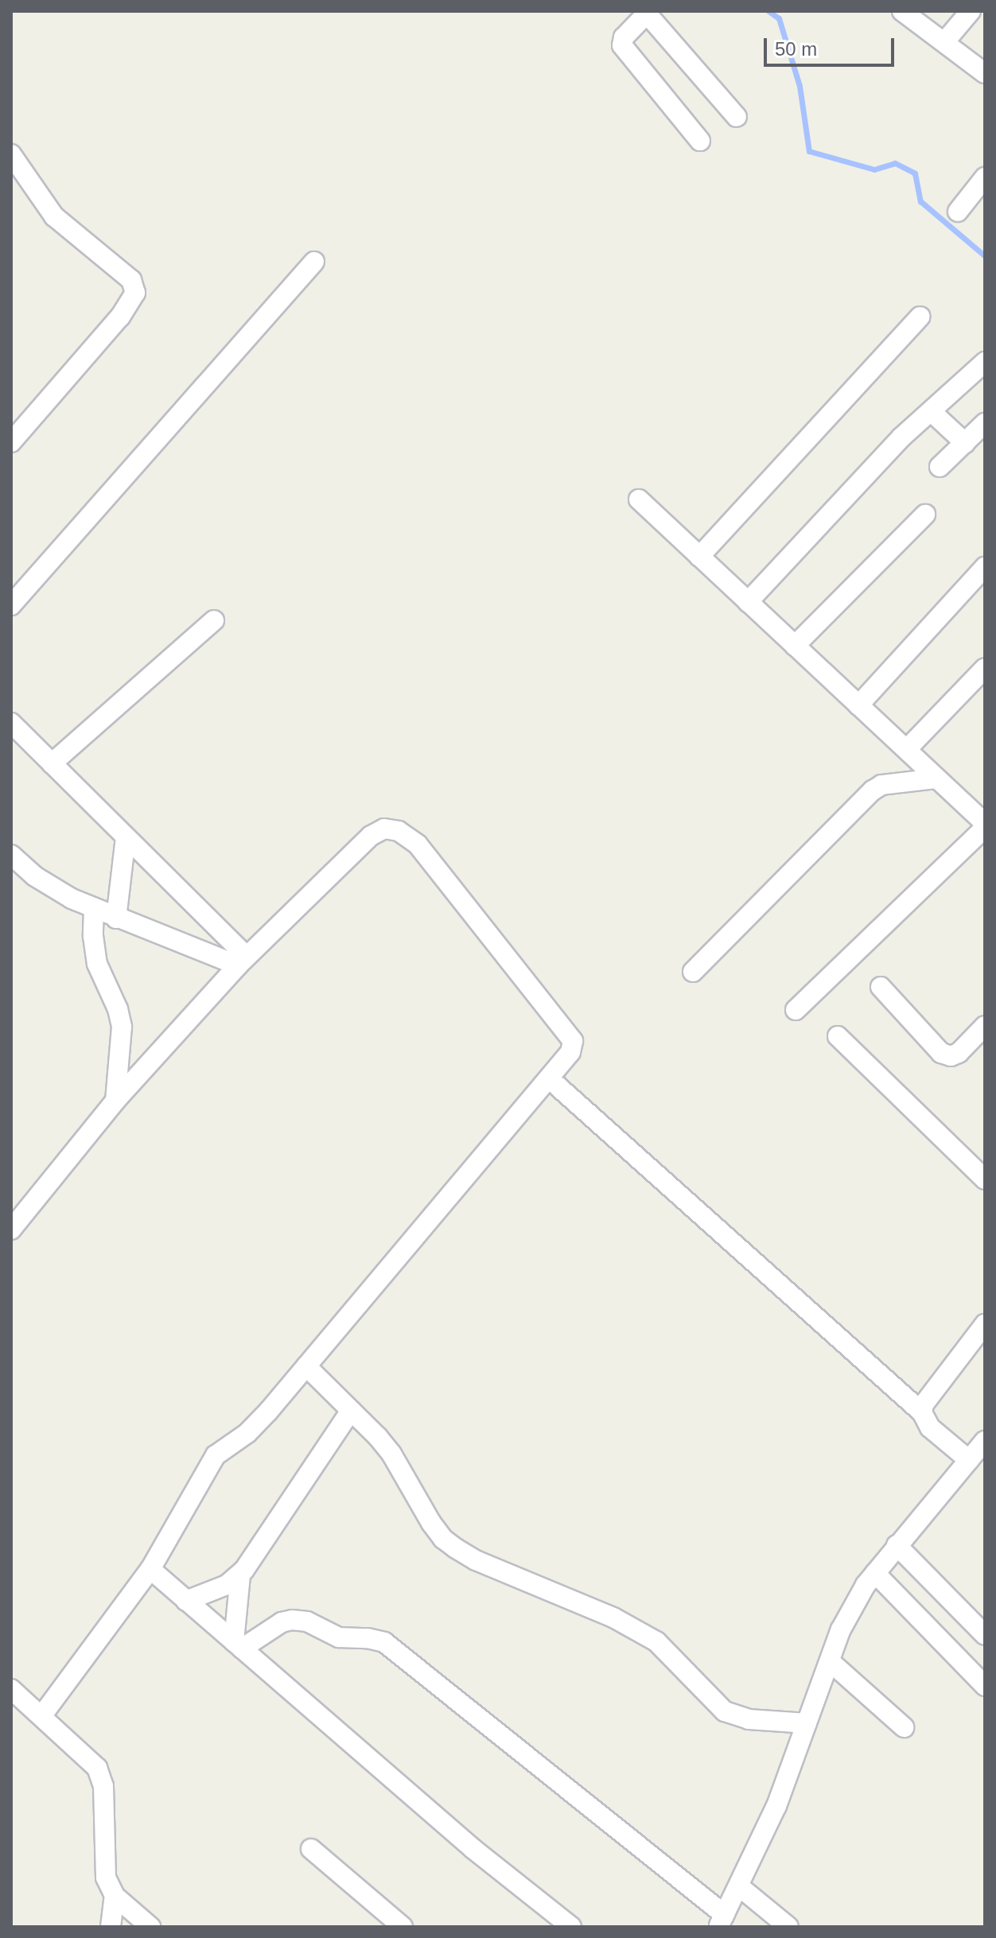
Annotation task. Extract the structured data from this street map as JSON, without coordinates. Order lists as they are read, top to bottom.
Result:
{
  "scale_bar": "50 m"
}
